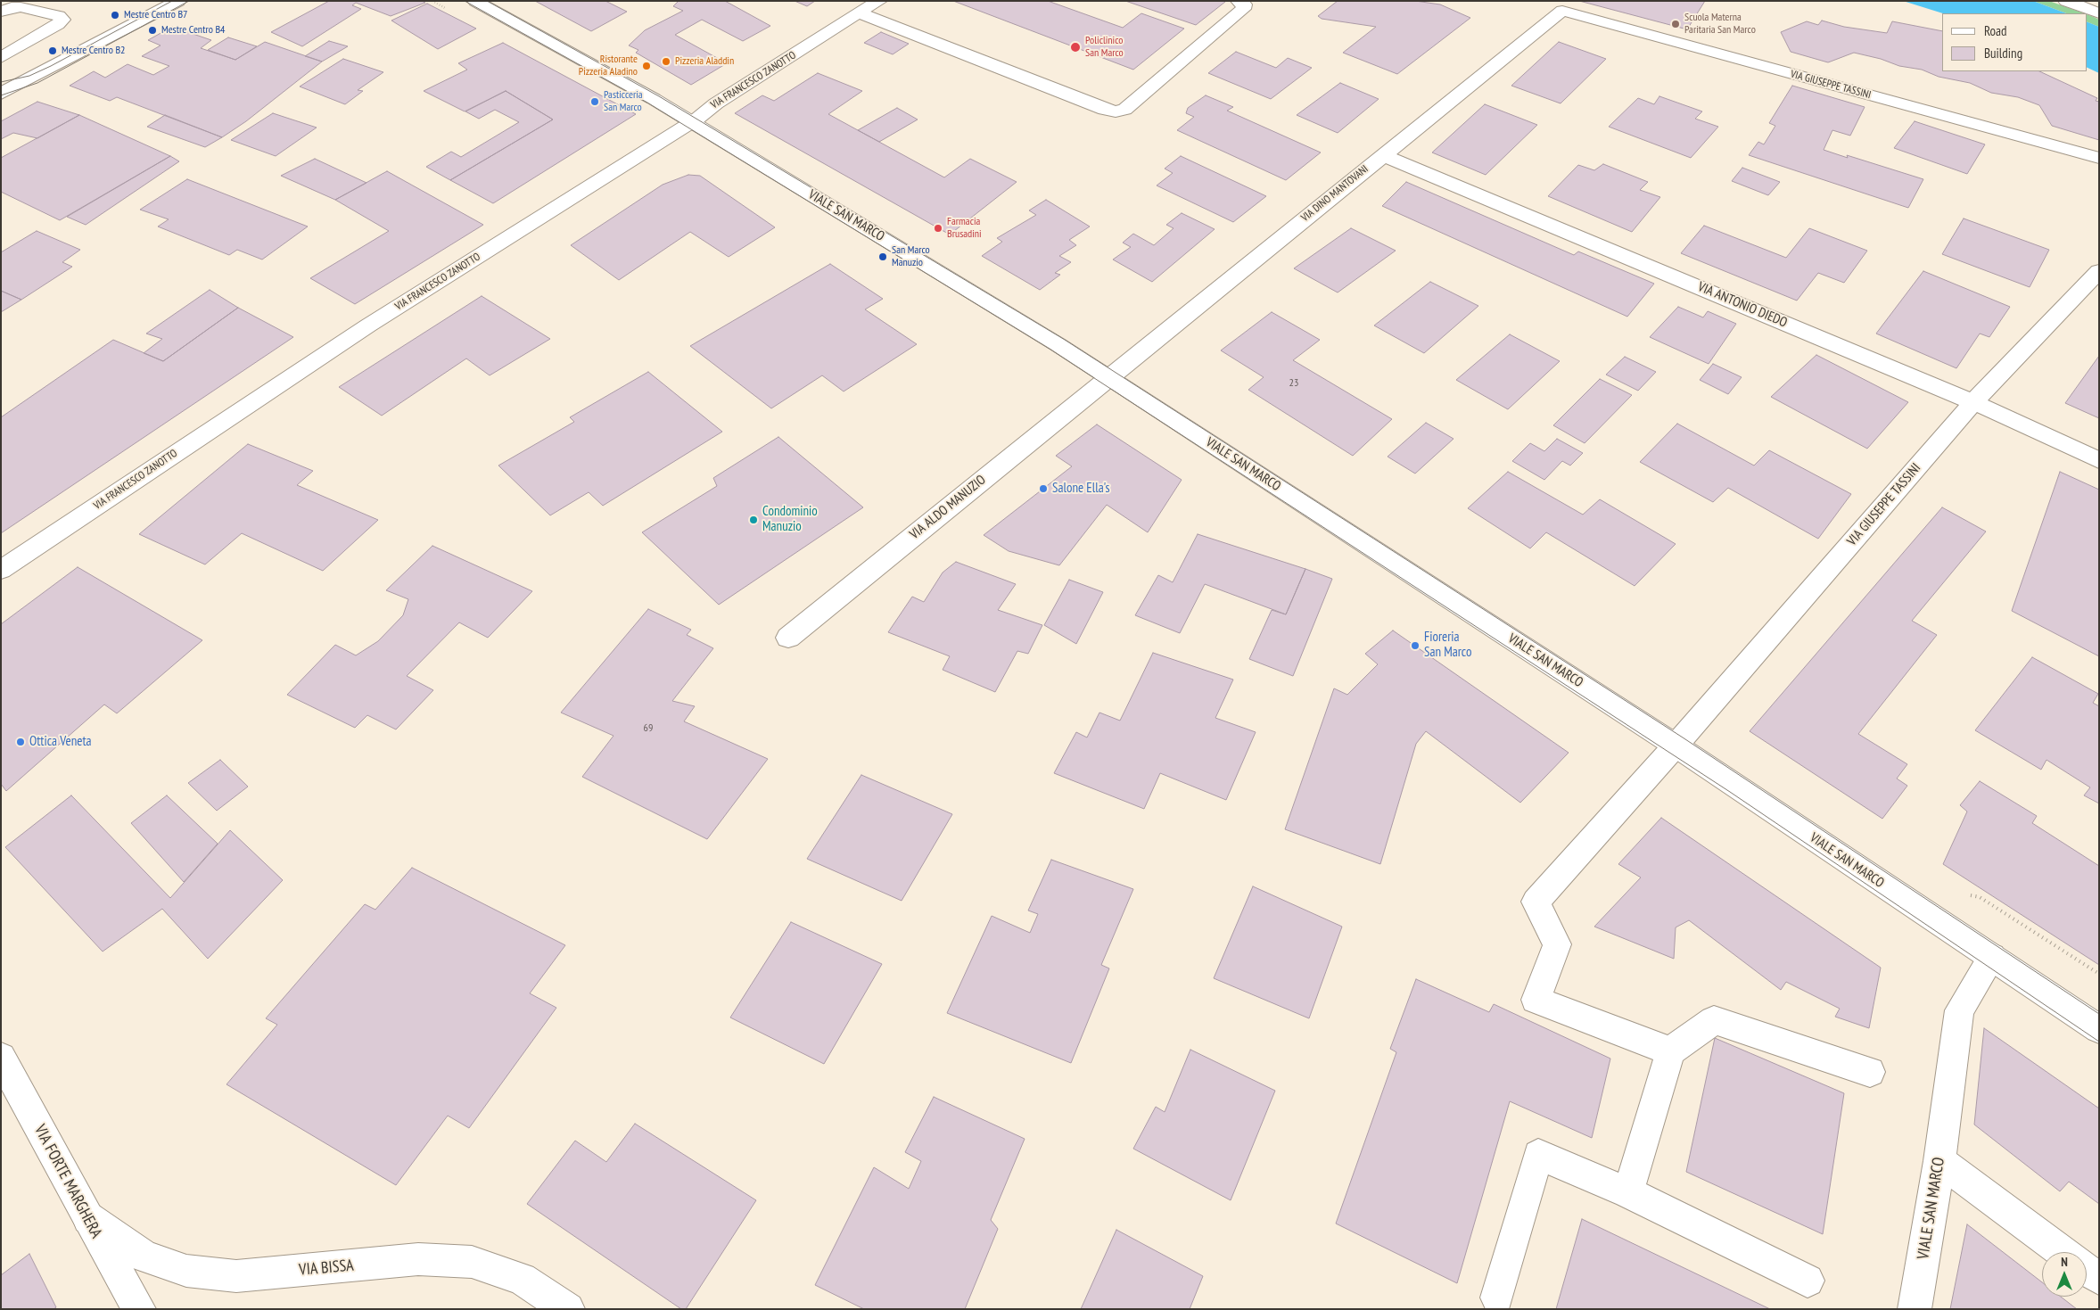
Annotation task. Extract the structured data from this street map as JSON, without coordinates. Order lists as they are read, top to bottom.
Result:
{
  "streets": {
    "street": [
      "VIA FRANCESCO ZANOTTO",
      "VIA GIUSEPPE TASSINI",
      "VIA DINO MANTOVANI",
      "VIALE SAN MARCO",
      "VIA ANTONIO DIEDO",
      "VIA ALDO MANUZIO",
      "VIA FORTE MARGHERA",
      "VIA BISSA"
    ]
  },
  "crossings": [
    ["VIA FRANCESCO ZANOTTO", "VIALE SAN MARCO"],
    ["VIA GIUSEPPE TASSINI", "VIA DINO MANTOVANI"],
    ["VIA GIUSEPPE TASSINI", "VIALE SAN MARCO"],
    ["VIA GIUSEPPE TASSINI", "VIA ANTONIO DIEDO"],
    ["VIA DINO MANTOVANI", "VIALE SAN MARCO"],
    ["VIA DINO MANTOVANI", "VIA ANTONIO DIEDO"],
    ["VIA DINO MANTOVANI", "VIA ALDO MANUZIO"],
    ["VIALE SAN MARCO", "VIA ALDO MANUZIO"],
    ["VIA FORTE MARGHERA", "VIA BISSA"]
  ],
  "places": [
    "Mestre Centro B7",
    "Scuola Materna Paritaria San Marco",
    "Mestre Centro B4",
    "Policlinico San Marco",
    "Mestre Centro B2",
    "Pizzeria Aladdin",
    "Ristorante Pizzeria Aladino",
    "Pasticceria San Marco",
    "Farmacia Brusadini",
    "San Marco Manuzio",
    "Salone Ella's",
    "Condominio Manuzio",
    "Fioreria San Marco",
    "Ottica Veneta"
  ],
  "house_numbers": ["23", "69"],
  "legend": ["Road", "Building"],
  "north": "top"
}
